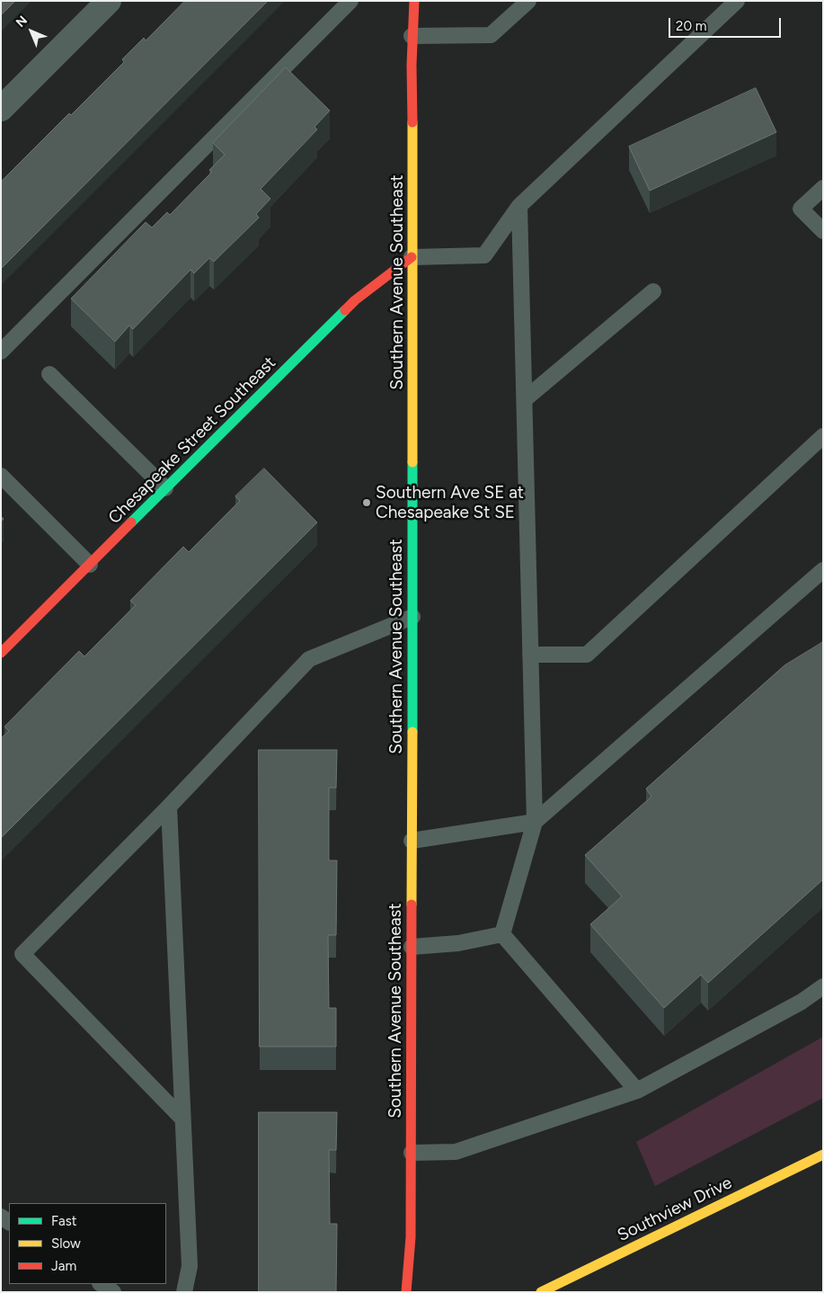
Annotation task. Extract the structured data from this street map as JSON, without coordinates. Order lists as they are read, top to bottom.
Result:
{
  "streets": {
    "main road": ["Southern Avenue Southeast", "Chesapeake Street Southeast", "Southview Drive"]
  },
  "crossings": [
    ["Southern Avenue Southeast", "Chesapeake Street Southeast"]
  ],
  "places": ["Southern Ave SE at Chesapeake St SE"],
  "legend": ["Fast", "Slow", "Jam"],
  "scale_bar": "20 m",
  "north": "top left"
}
